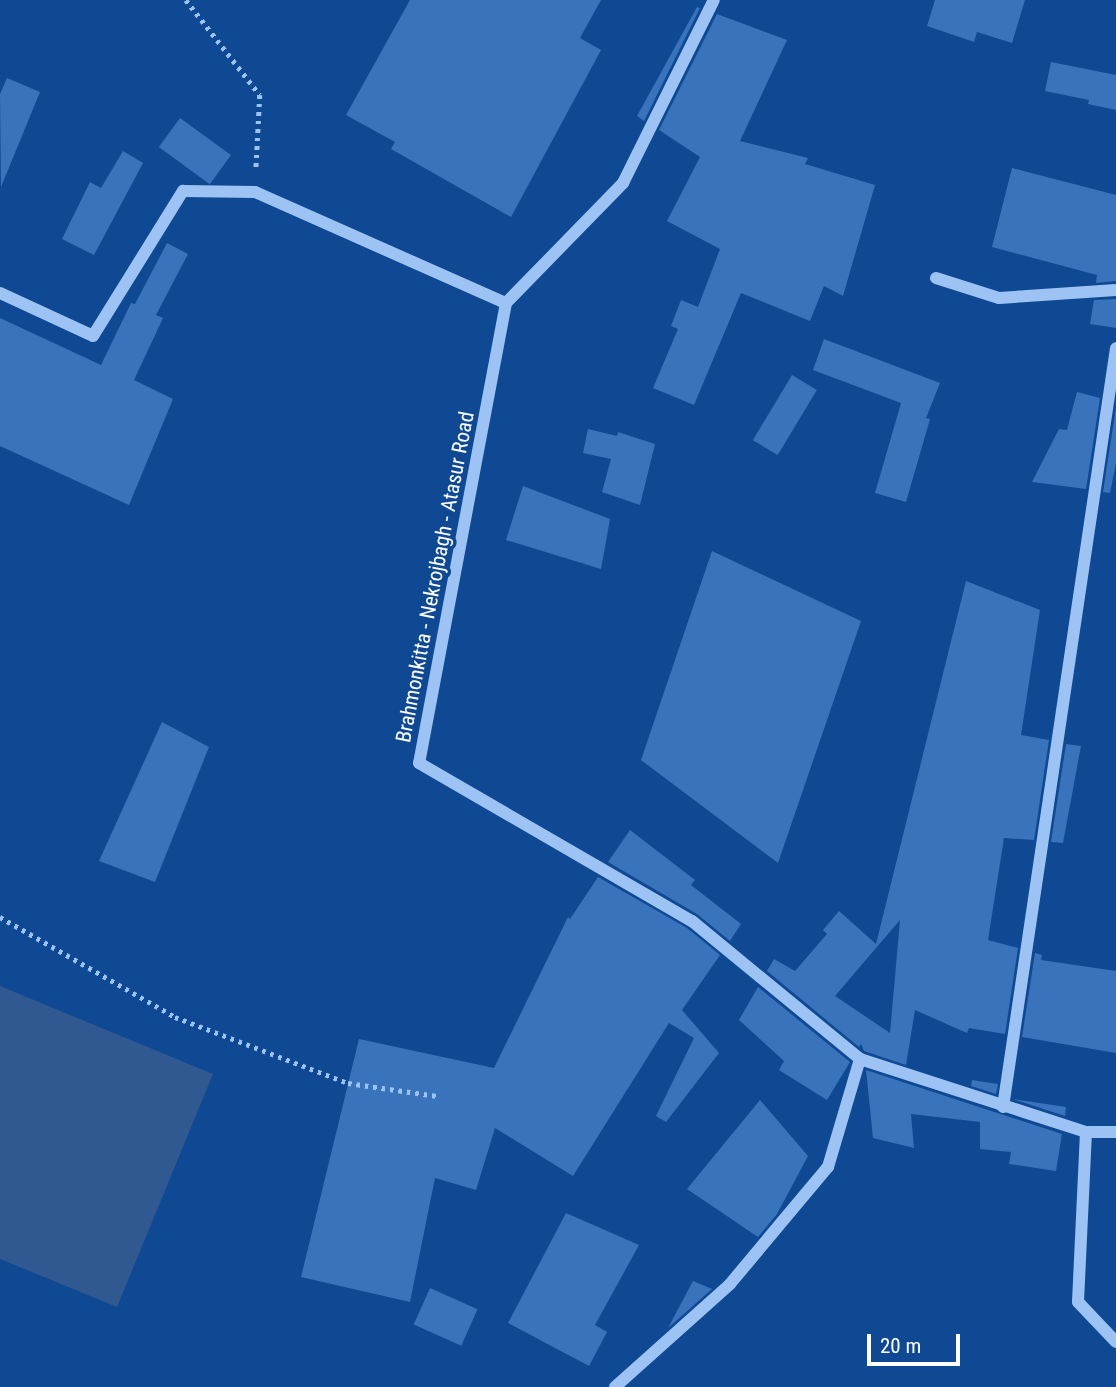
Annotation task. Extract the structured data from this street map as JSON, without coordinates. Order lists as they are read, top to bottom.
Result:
{
  "streets": {
    "street": ["Brahmonkitta - Nekrojbagh - Atasur Road"]
  },
  "scale_bar": "20 m"
}
